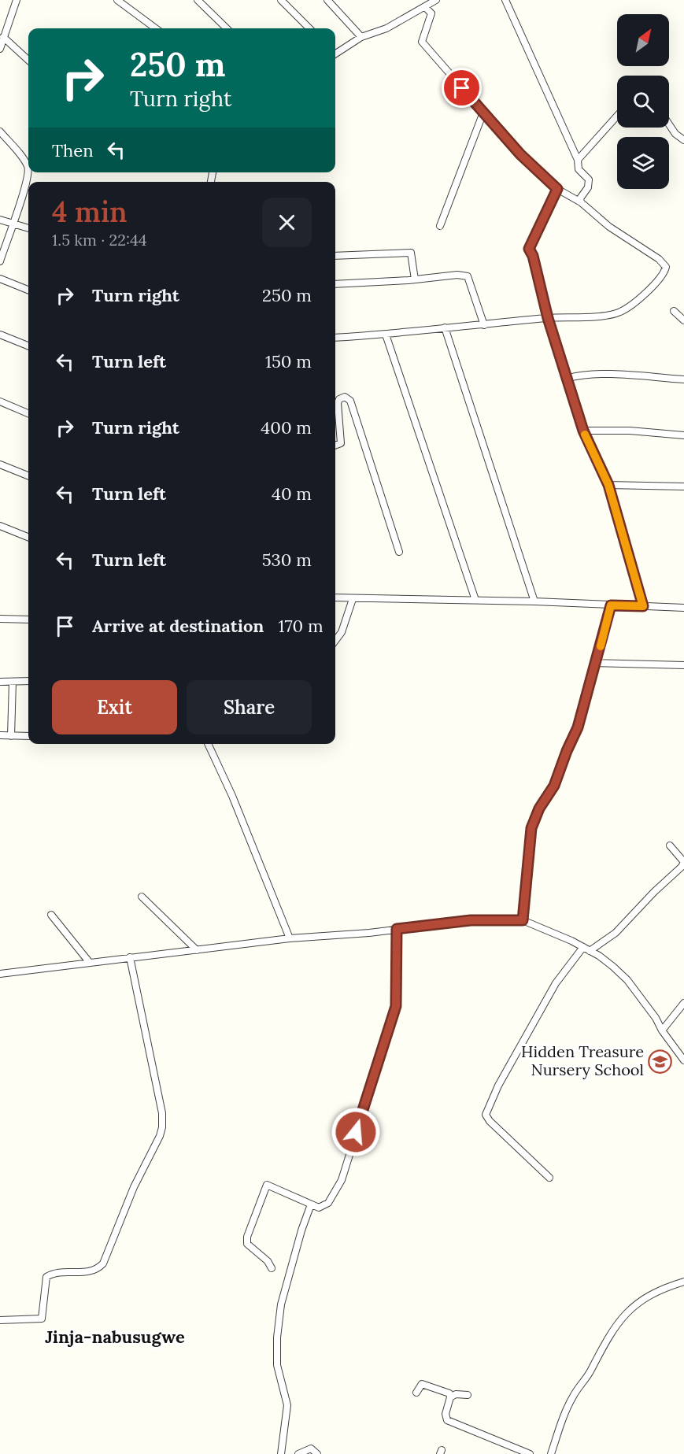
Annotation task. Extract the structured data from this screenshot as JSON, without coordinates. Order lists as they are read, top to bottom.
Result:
{
  "districts": ["Jinja-nabusugwe"],
  "places": {
    "school or university": ["Hidden Treasure Nursery School"]
  },
  "north": "top right",
  "page": {
    "turn": ["250 m", "Turn right"],
    "then": "Then",
    "heading": ["4 min", "1.5 km · 22:44"],
    "list": [
      {
        "name": "Turn right",
        "value": "250 m"
      },
      {
        "name": "Turn left",
        "value": "150 m"
      },
      {
        "name": "Turn right",
        "value": "400 m"
      },
      {
        "name": "Turn left",
        "value": "40 m"
      },
      {
        "name": "Turn left",
        "value": "530 m"
      },
      {
        "name": "Arrive at destination",
        "value": "170 m"
      }
    ],
    "buttons": ["Exit", "Share"]
  }
}
